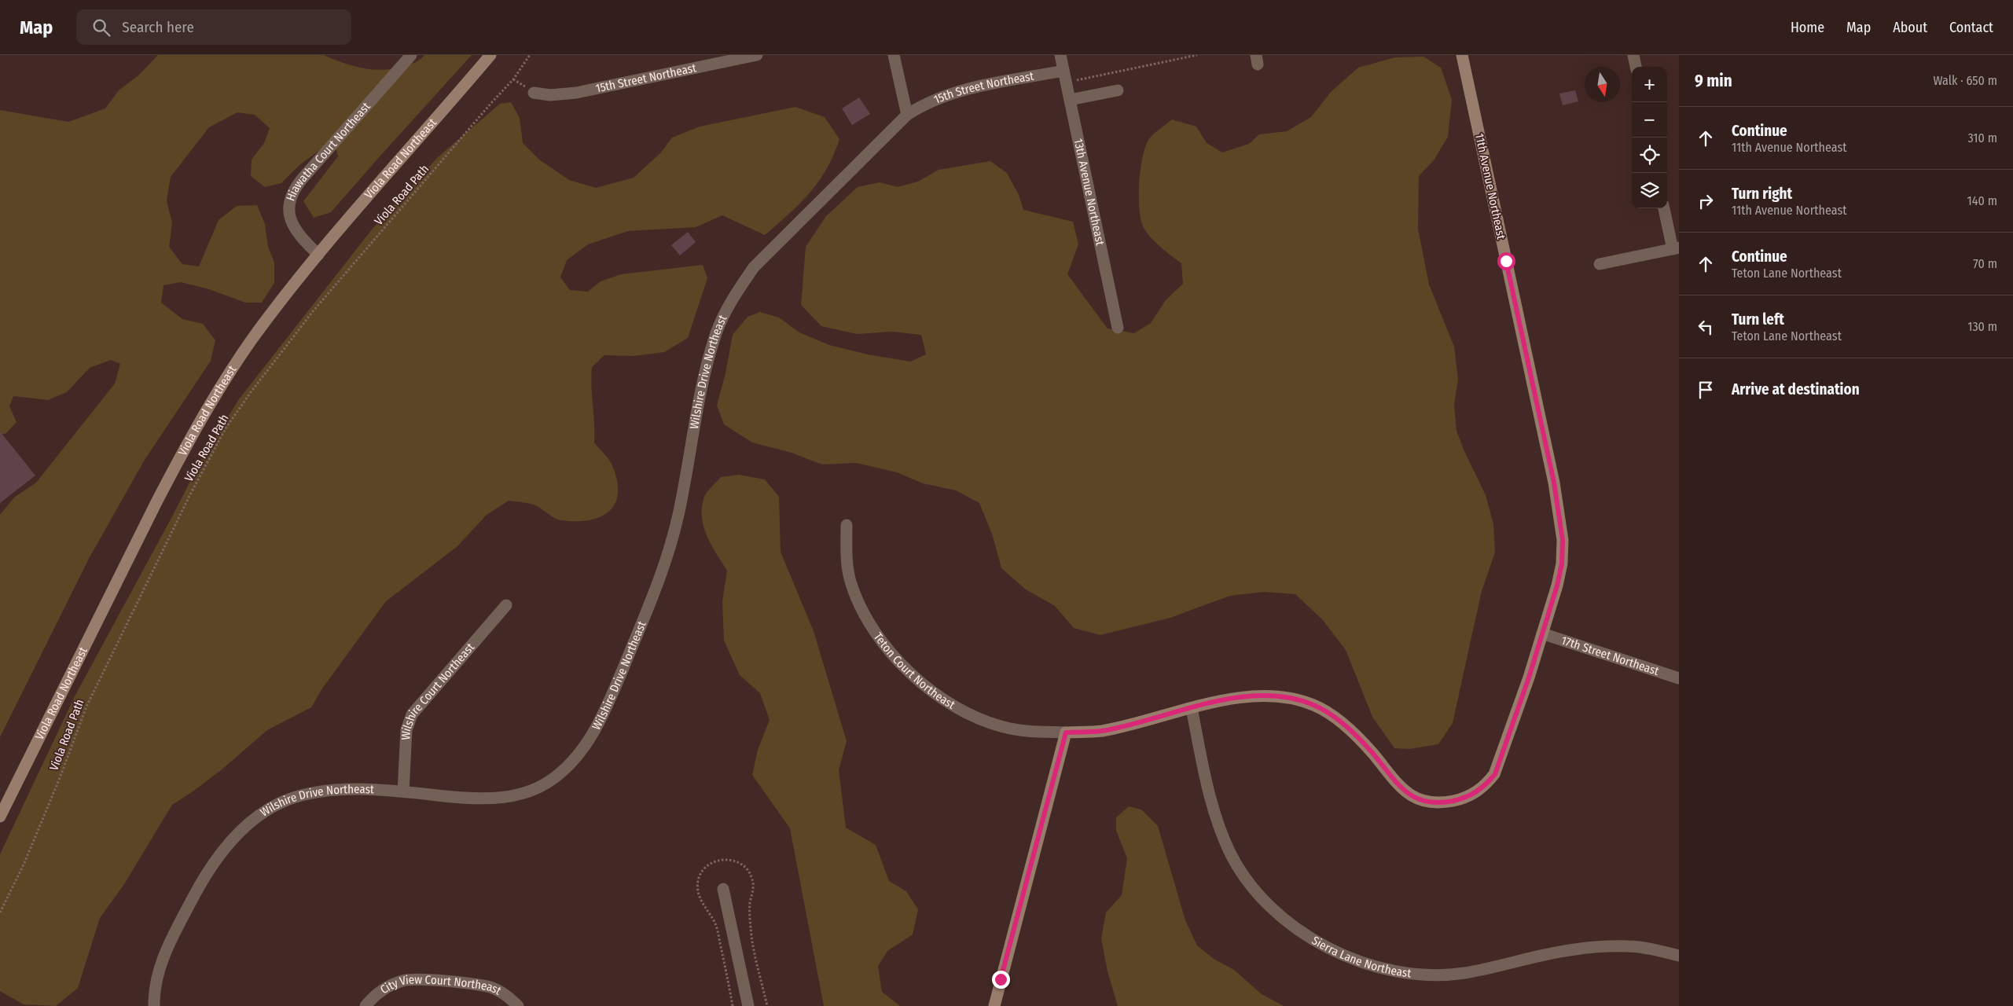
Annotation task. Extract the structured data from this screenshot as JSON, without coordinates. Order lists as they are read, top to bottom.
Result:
{
  "streets": {
    "street": [
      "15th Street Northeast",
      "Hiawatha Court Northeast",
      "Viola Road Northeast",
      "11th Avenue Northeast",
      "13th Avenue Northeast",
      "Wilshire Drive Northeast",
      "17th Street Northeast",
      "Teton Court Northeast",
      "Wilshire Court Northeast",
      "Sierra Lane Northeast",
      "City View Court Northeast"
    ],
    "path": ["Viola Road Path"]
  },
  "crossings": [
    ["15th Street Northeast", "13th Avenue Northeast"],
    ["15th Street Northeast", "Wilshire Drive Northeast"],
    ["Hiawatha Court Northeast", "Viola Road Northeast"],
    ["11th Avenue Northeast", "17th Street Northeast"],
    ["11th Avenue Northeast", "Teton Court Northeast"],
    ["11th Avenue Northeast", "Sierra Lane Northeast"],
    ["Wilshire Drive Northeast", "Wilshire Court Northeast"]
  ],
  "north": "bottom",
  "page": {
    "header": "Map",
    "search": "Search here",
    "nav": [
      "Home",
      "Map",
      "About",
      "Contact"
    ],
    "heading": ["9 min", "Walk · 650 m"],
    "map_buttons": ["+", "−"],
    "list": [
      ["Continue", "11th Avenue Northeast", "310 m"],
      ["Turn right", "11th Avenue Northeast", "140 m"],
      ["Continue", "Teton Lane Northeast", "70 m"],
      ["Turn left", "Teton Lane Northeast", "130 m"],
      "Arrive at destination"
    ]
  }
}
